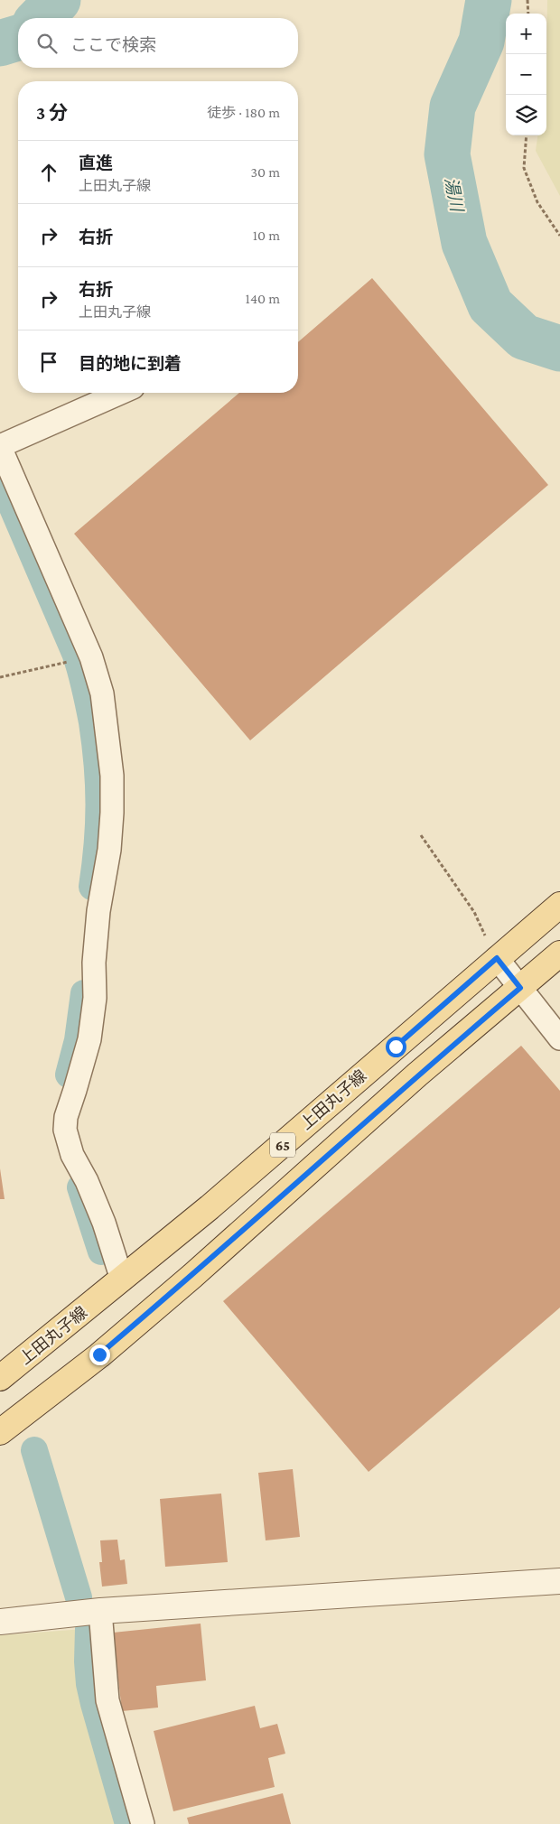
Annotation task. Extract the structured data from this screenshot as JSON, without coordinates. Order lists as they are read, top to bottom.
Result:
{
  "streets": {
    "main road": ["上田丸子線", "65"]
  },
  "water": ["湯川"],
  "page": {
    "map_buttons": ["+", "−"],
    "search": "ここで検索",
    "heading": ["3 分", "徒歩 · 180 m"],
    "list": [
      ["直進", "上田丸子線", "30 m"],
      ["右折", "10 m"],
      ["右折", "上田丸子線", "140 m"],
      "目的地に到着"
    ]
  }
}
